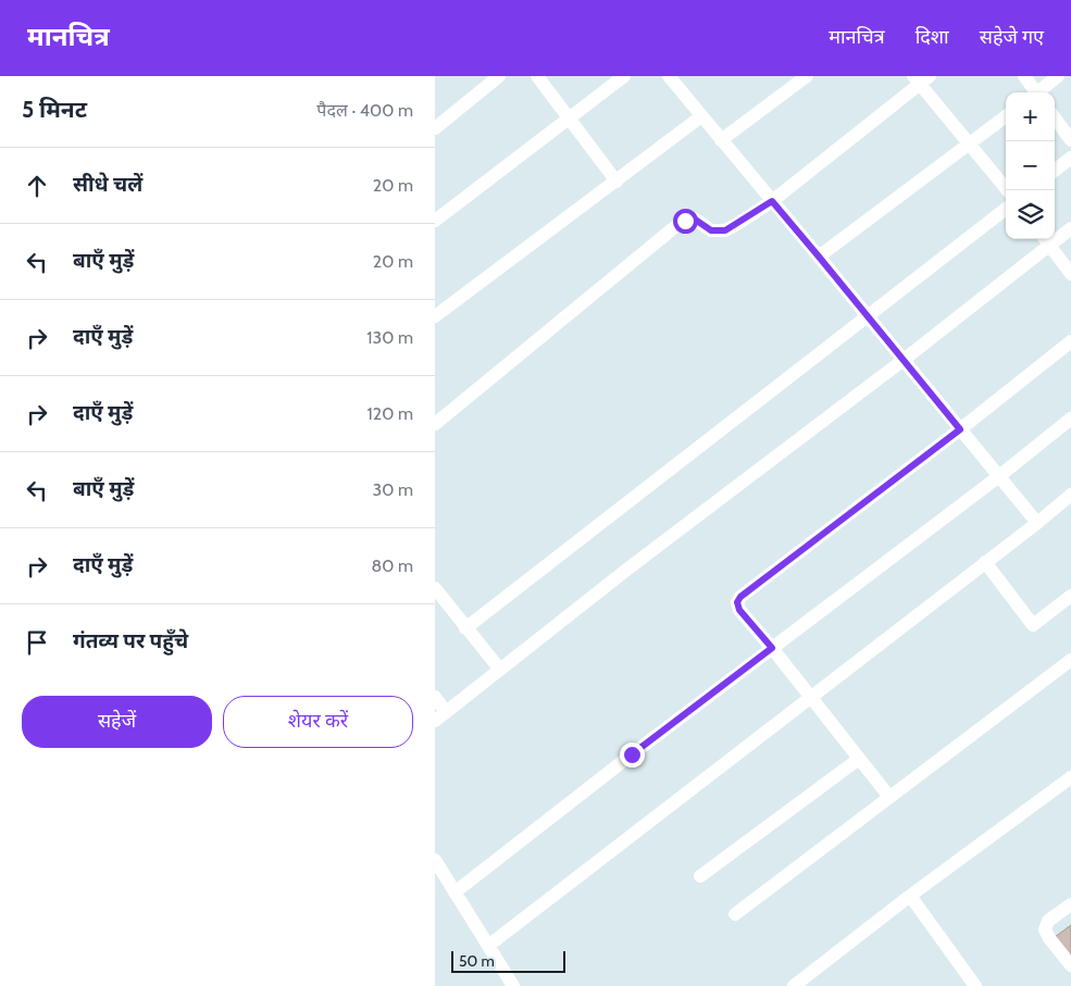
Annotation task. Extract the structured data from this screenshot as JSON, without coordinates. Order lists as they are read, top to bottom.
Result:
{
  "scale_bar": "50 m",
  "page": {
    "header": "मानचित्र",
    "nav": ["मानचित्र", "दिशा", "सहेजे गए"],
    "heading": ["5 मिनट", "पैदल · 400 m"],
    "map_buttons": ["+", "−"],
    "list": [
      ["सीधे चलें", "20 m"],
      ["बाएँ मुड़ें", "20 m"],
      ["दाएँ मुड़ें", "130 m"],
      ["दाएँ मुड़ें", "120 m"],
      ["बाएँ मुड़ें", "30 m"],
      ["दाएँ मुड़ें", "80 m"],
      "गंतव्य पर पहुँचे"
    ],
    "buttons": ["सहेजें", "शेयर करें"],
    "scale": "50 m"
  }
}
